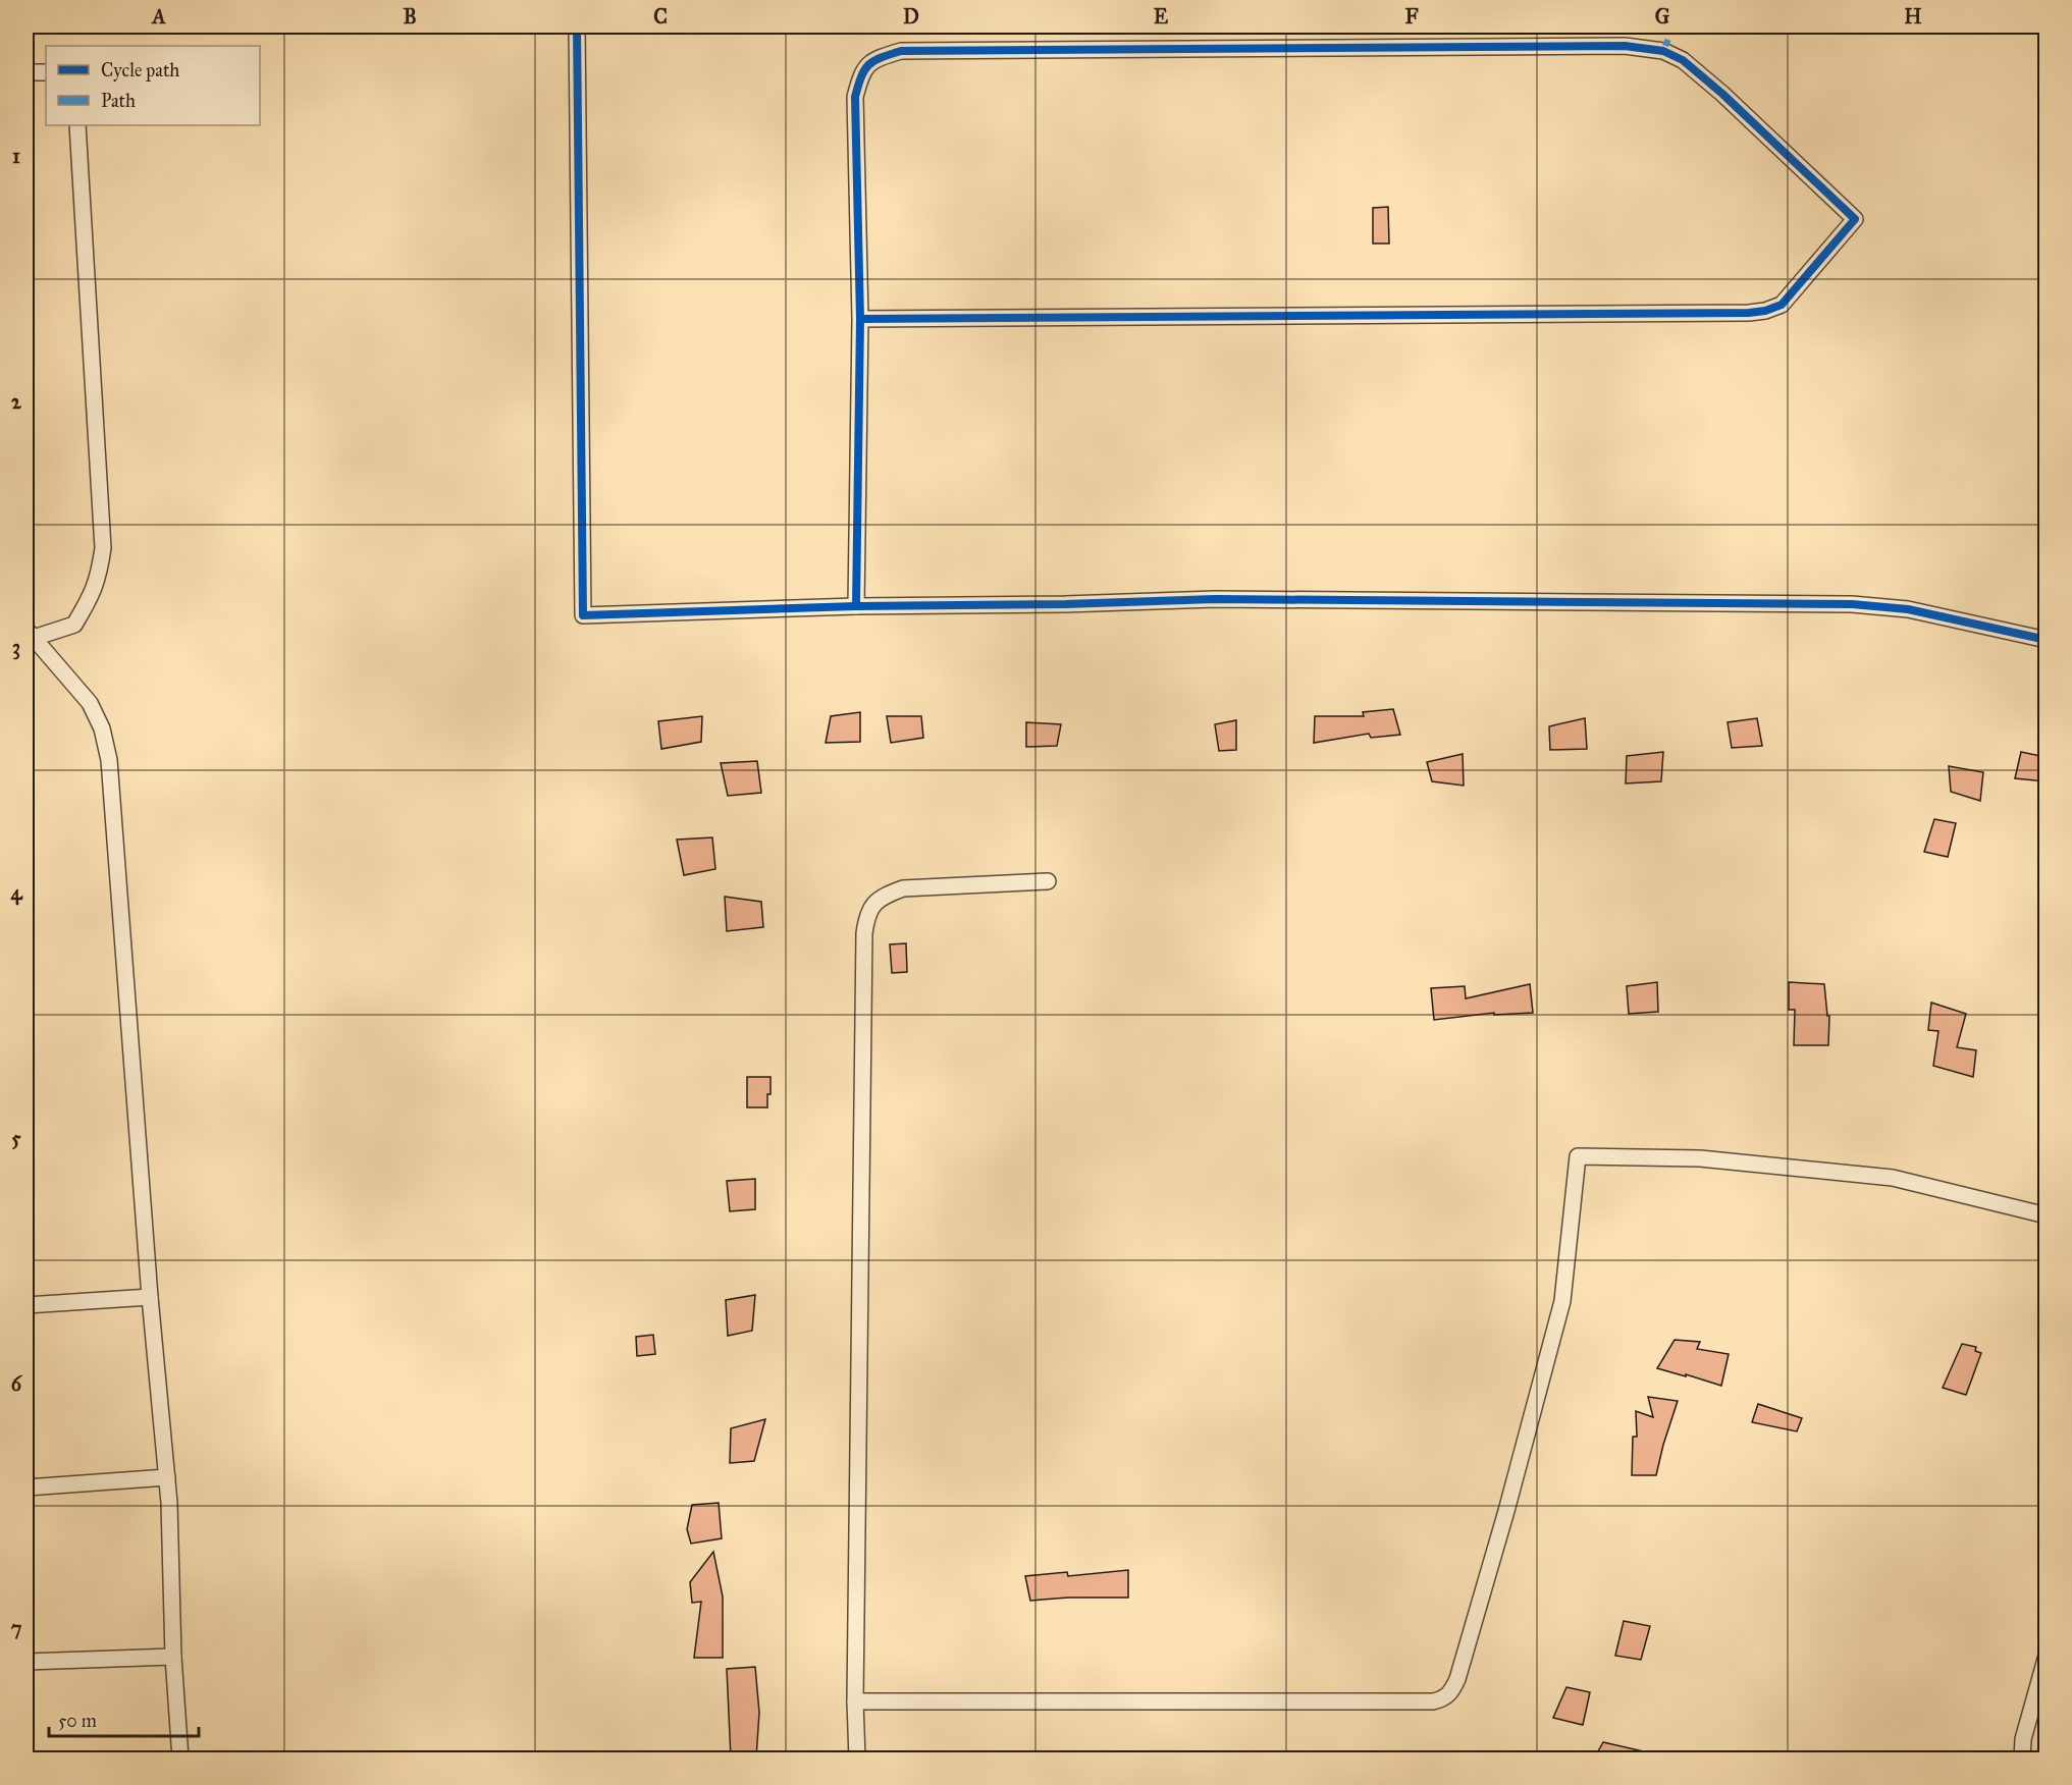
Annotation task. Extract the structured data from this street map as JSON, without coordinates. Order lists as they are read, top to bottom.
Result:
{
  "legend": ["Cycle path", "Path"],
  "scale_bar": "50 m",
  "grid": {
    "columns": [
      "A",
      "B",
      "C",
      "D",
      "E",
      "F",
      "G",
      "H"
    ],
    "rows": [
      "1",
      "2",
      "3",
      "4",
      "5",
      "6",
      "7"
    ]
  }
}
